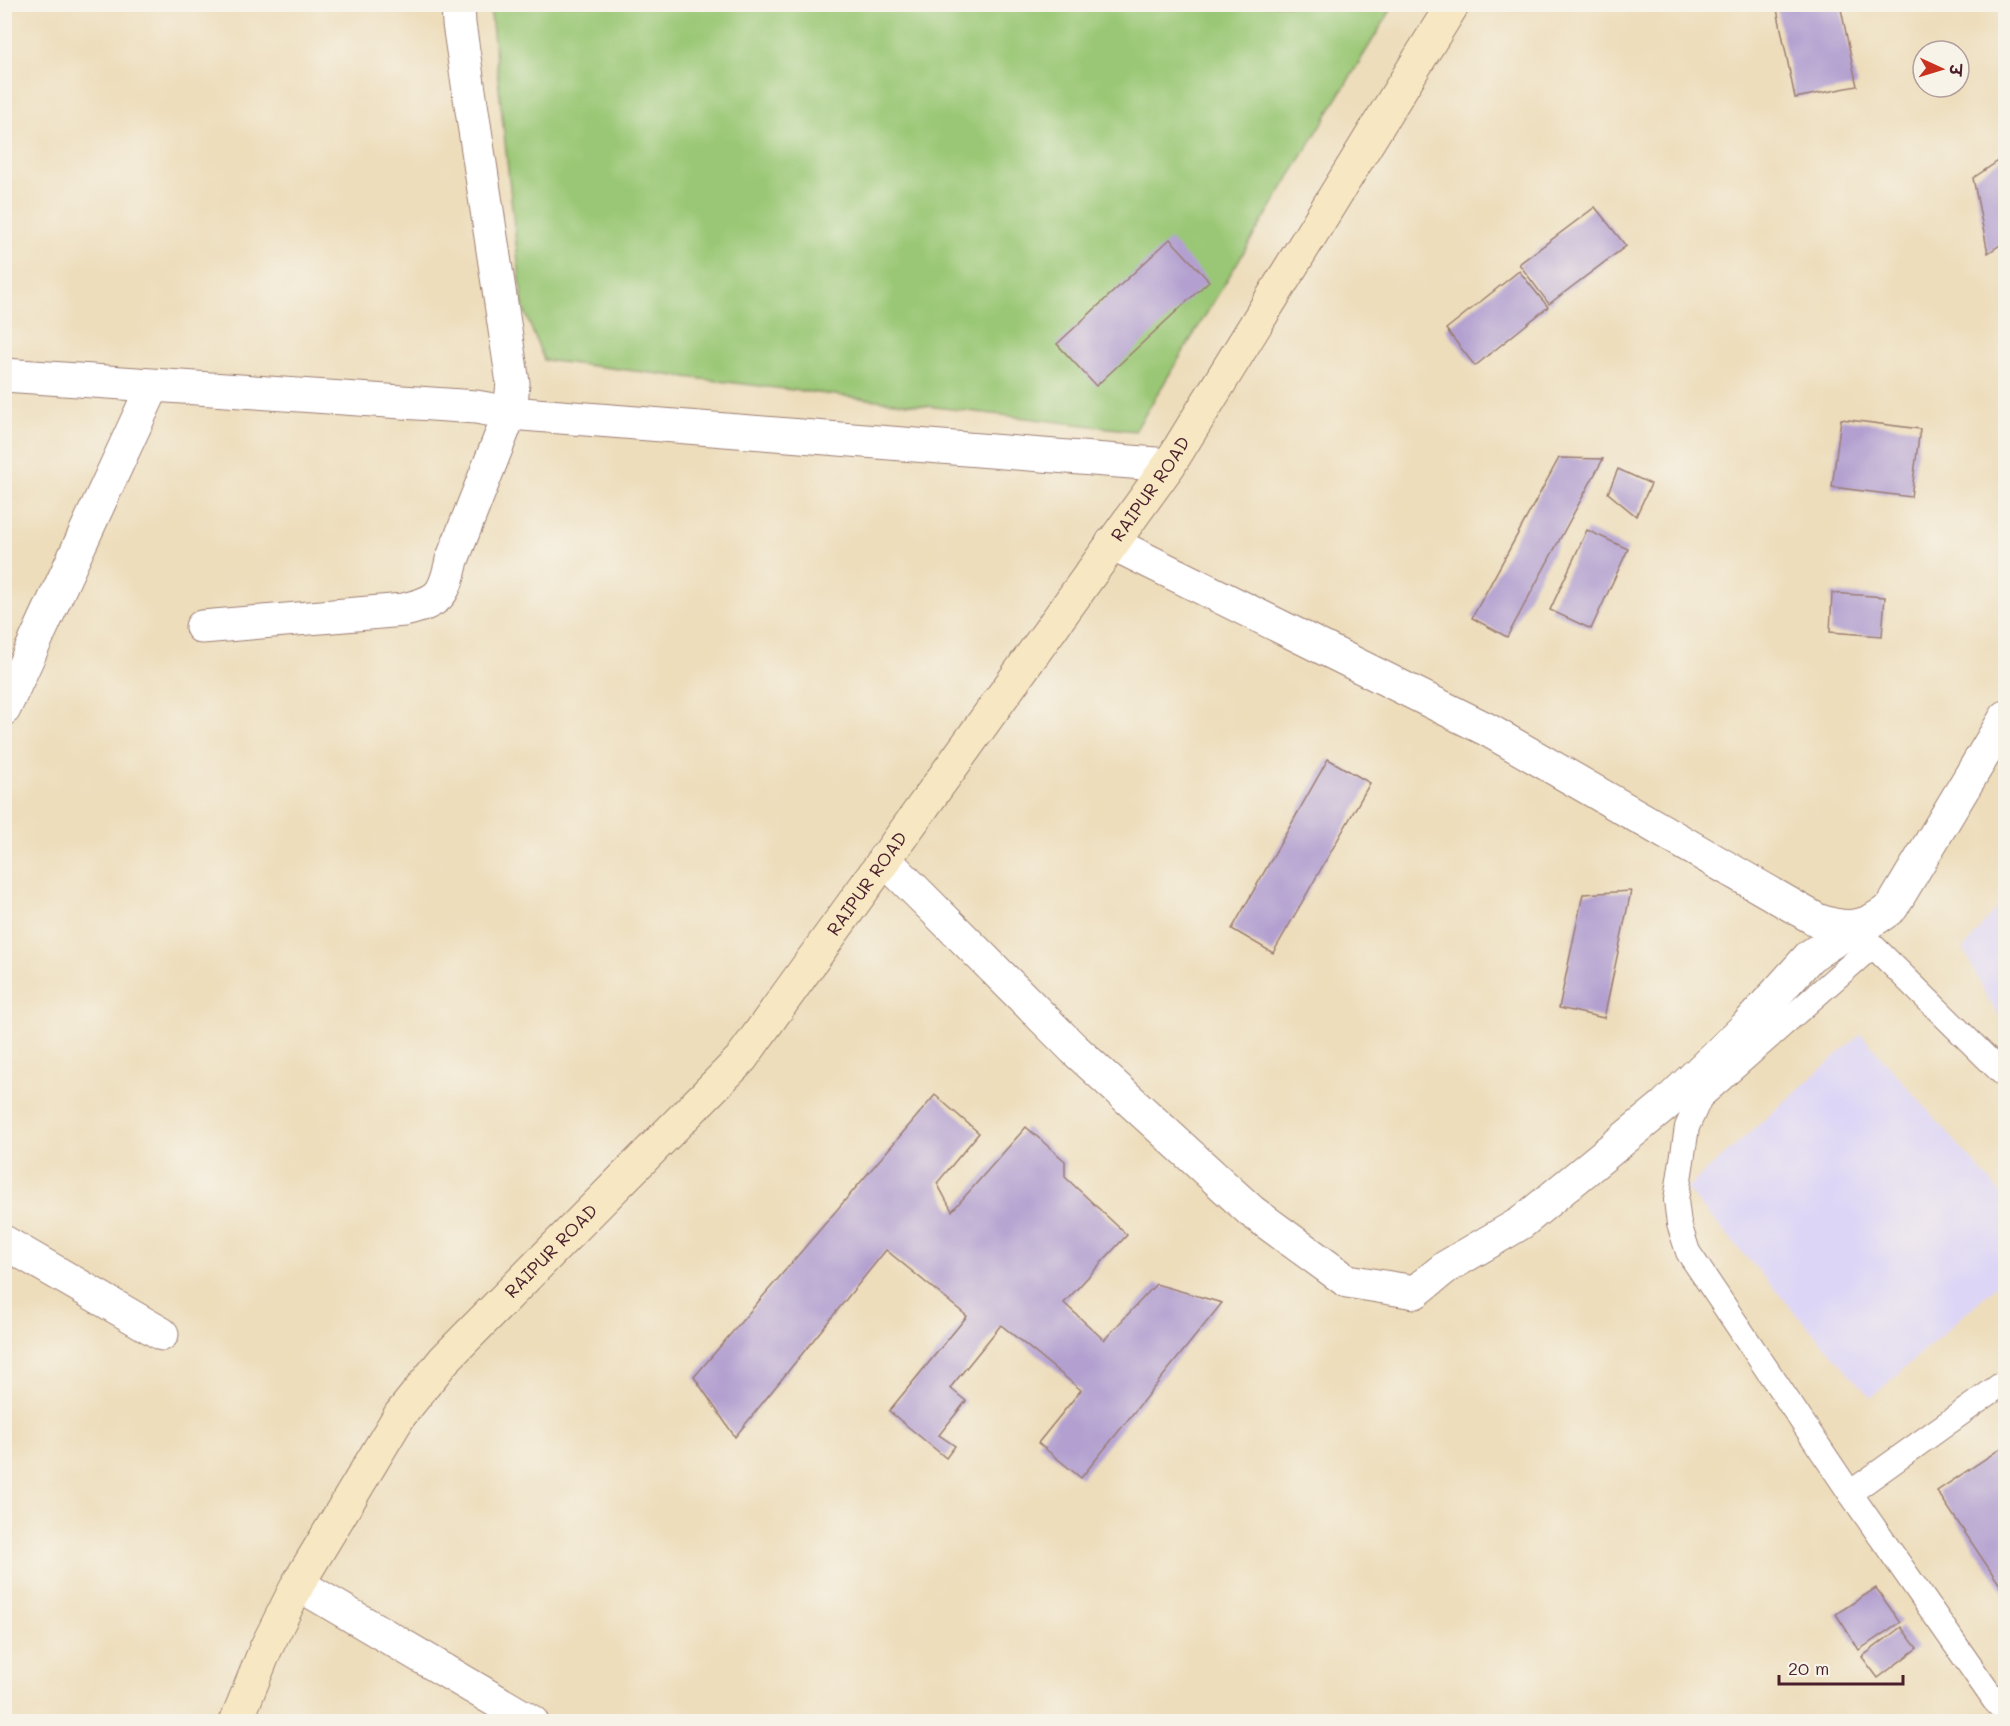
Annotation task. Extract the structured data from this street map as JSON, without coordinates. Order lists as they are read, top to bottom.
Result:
{
  "streets": {
    "main road": ["RAIPUR ROAD"]
  },
  "scale_bar": "20 m",
  "north": "right"
}
